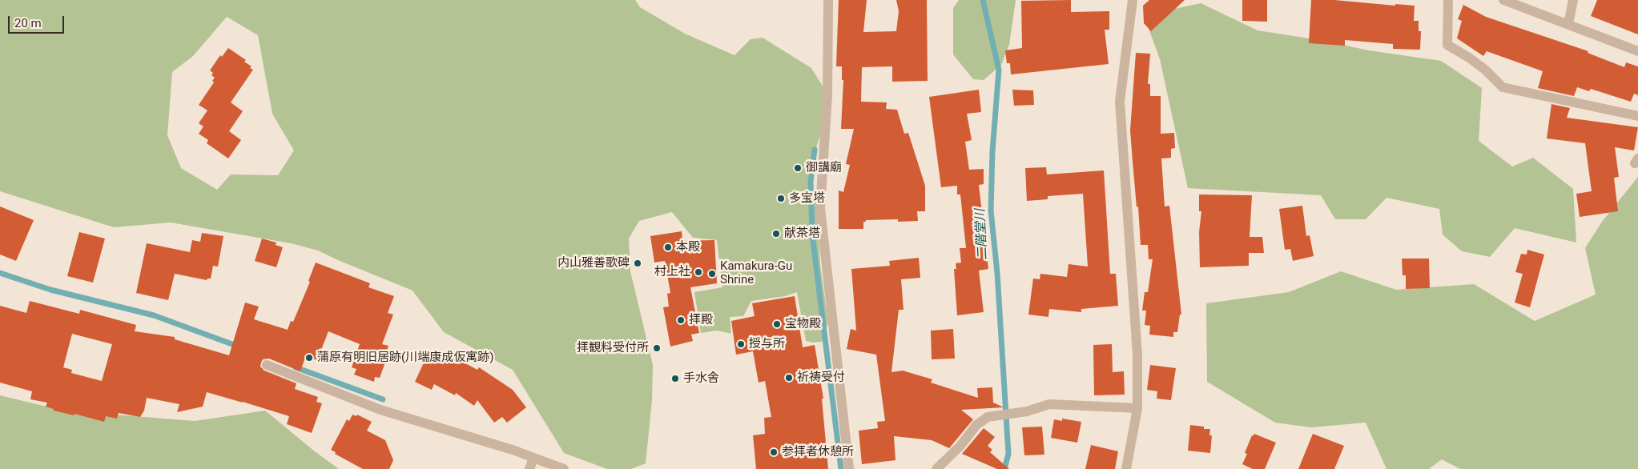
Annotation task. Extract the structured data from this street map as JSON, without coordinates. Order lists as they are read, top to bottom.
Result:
{
  "water": ["二階堂川"],
  "places": [
    "御講廟",
    "多宝塔",
    "献茶塔",
    "本殿",
    "内山雅善歌碑",
    "村上社",
    "Kamakura-Gu Shrine",
    "拝殿",
    "宝物殿",
    "授与所",
    "拝観料受付所",
    "蒲原有明旧居跡(川端康成仮寓跡)",
    "祈祷受付",
    "手水舎",
    "参拝者休憩所"
  ],
  "scale_bar": "20 m"
}
